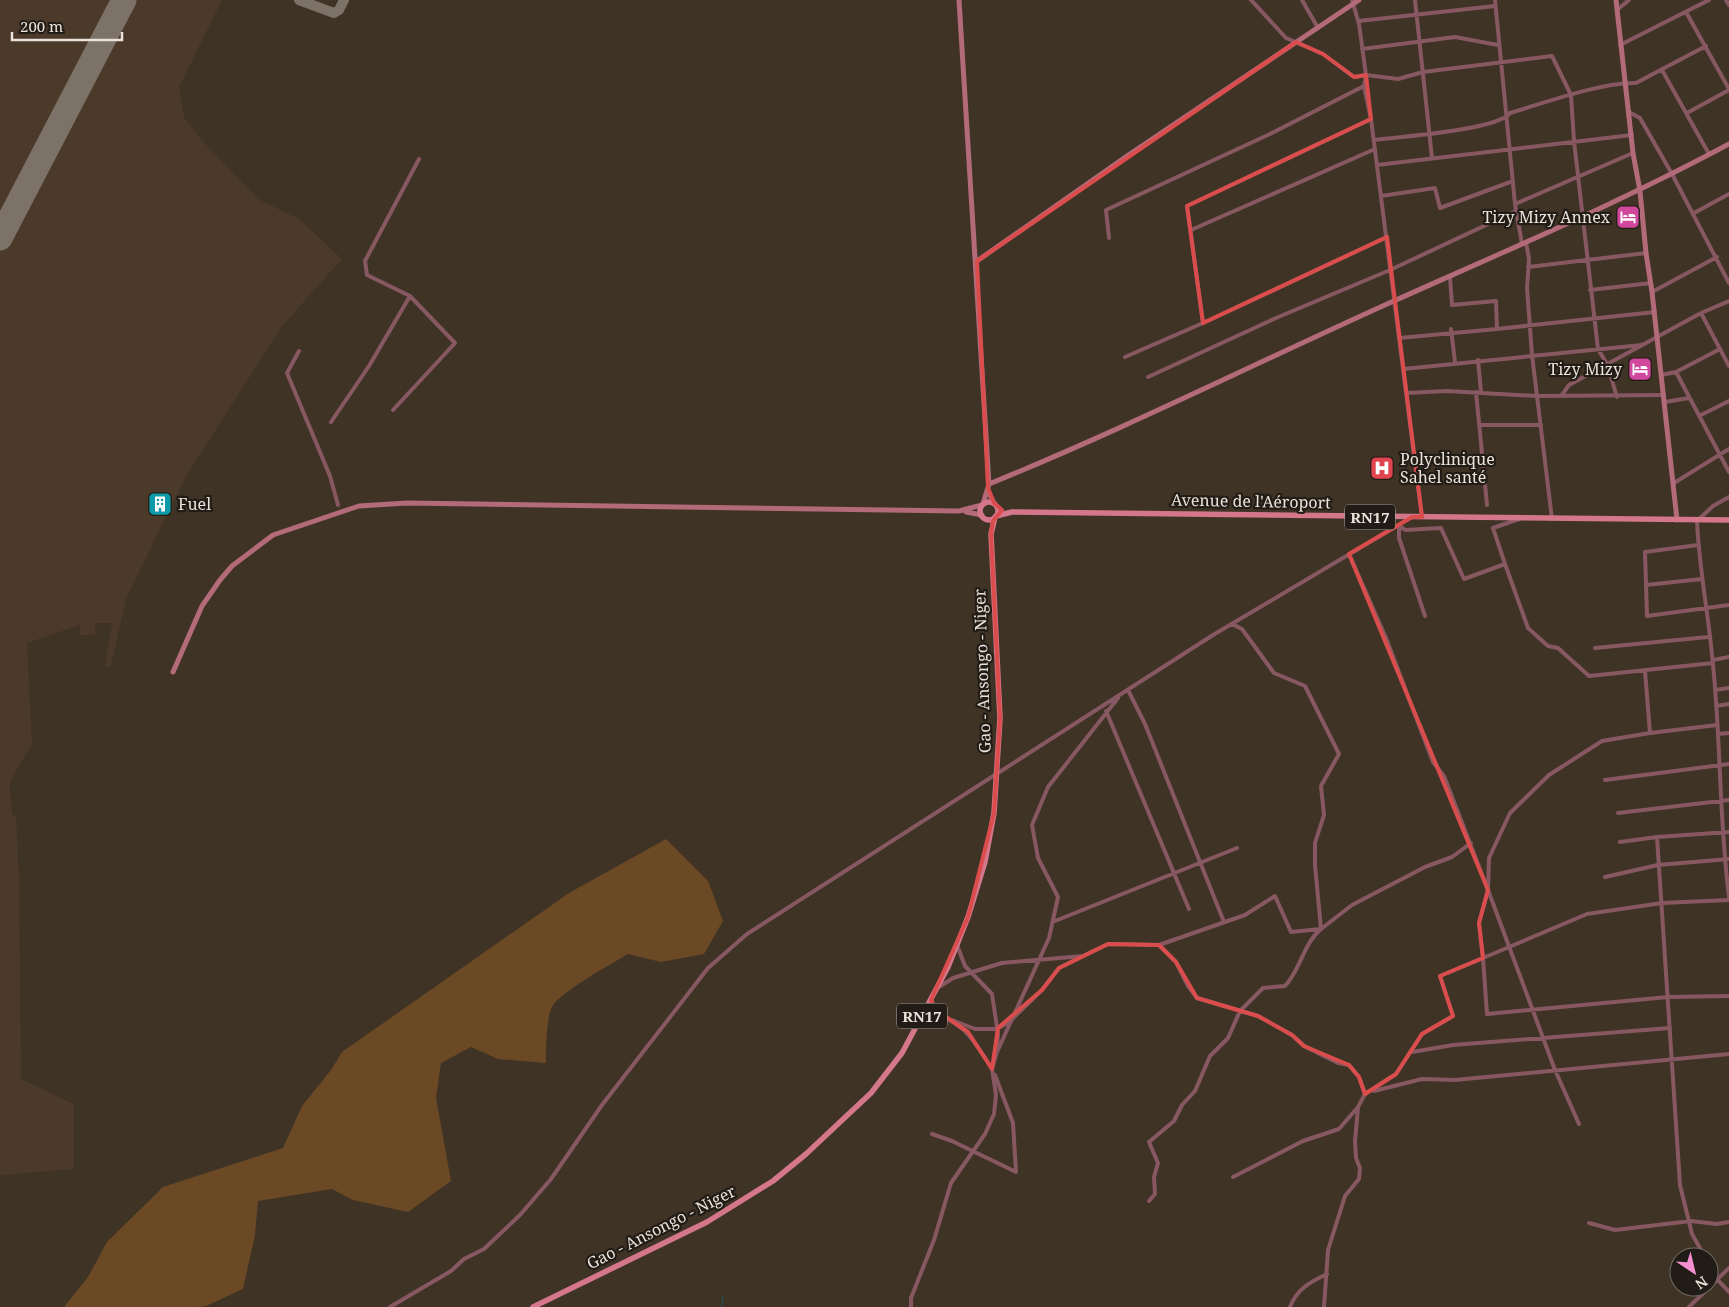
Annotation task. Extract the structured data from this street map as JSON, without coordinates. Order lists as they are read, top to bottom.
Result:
{
  "streets": {
    "main road": ["Avenue de l'Aéroport", "RN17", "Gao - Ansongo - Niger"]
  },
  "crossings": [
    ["Avenue de l'Aéroport", "RN17"],
    ["RN17", "Gao - Ansongo - Niger"]
  ],
  "places": {
    "hotel": ["Tizy Mizy Annex", "Tizy Mizy"],
    "hospital": ["Polyclinique Sahel santé"],
    "building": ["Fuel"]
  },
  "scale_bar": "200 m",
  "north": "bottom right"
}
